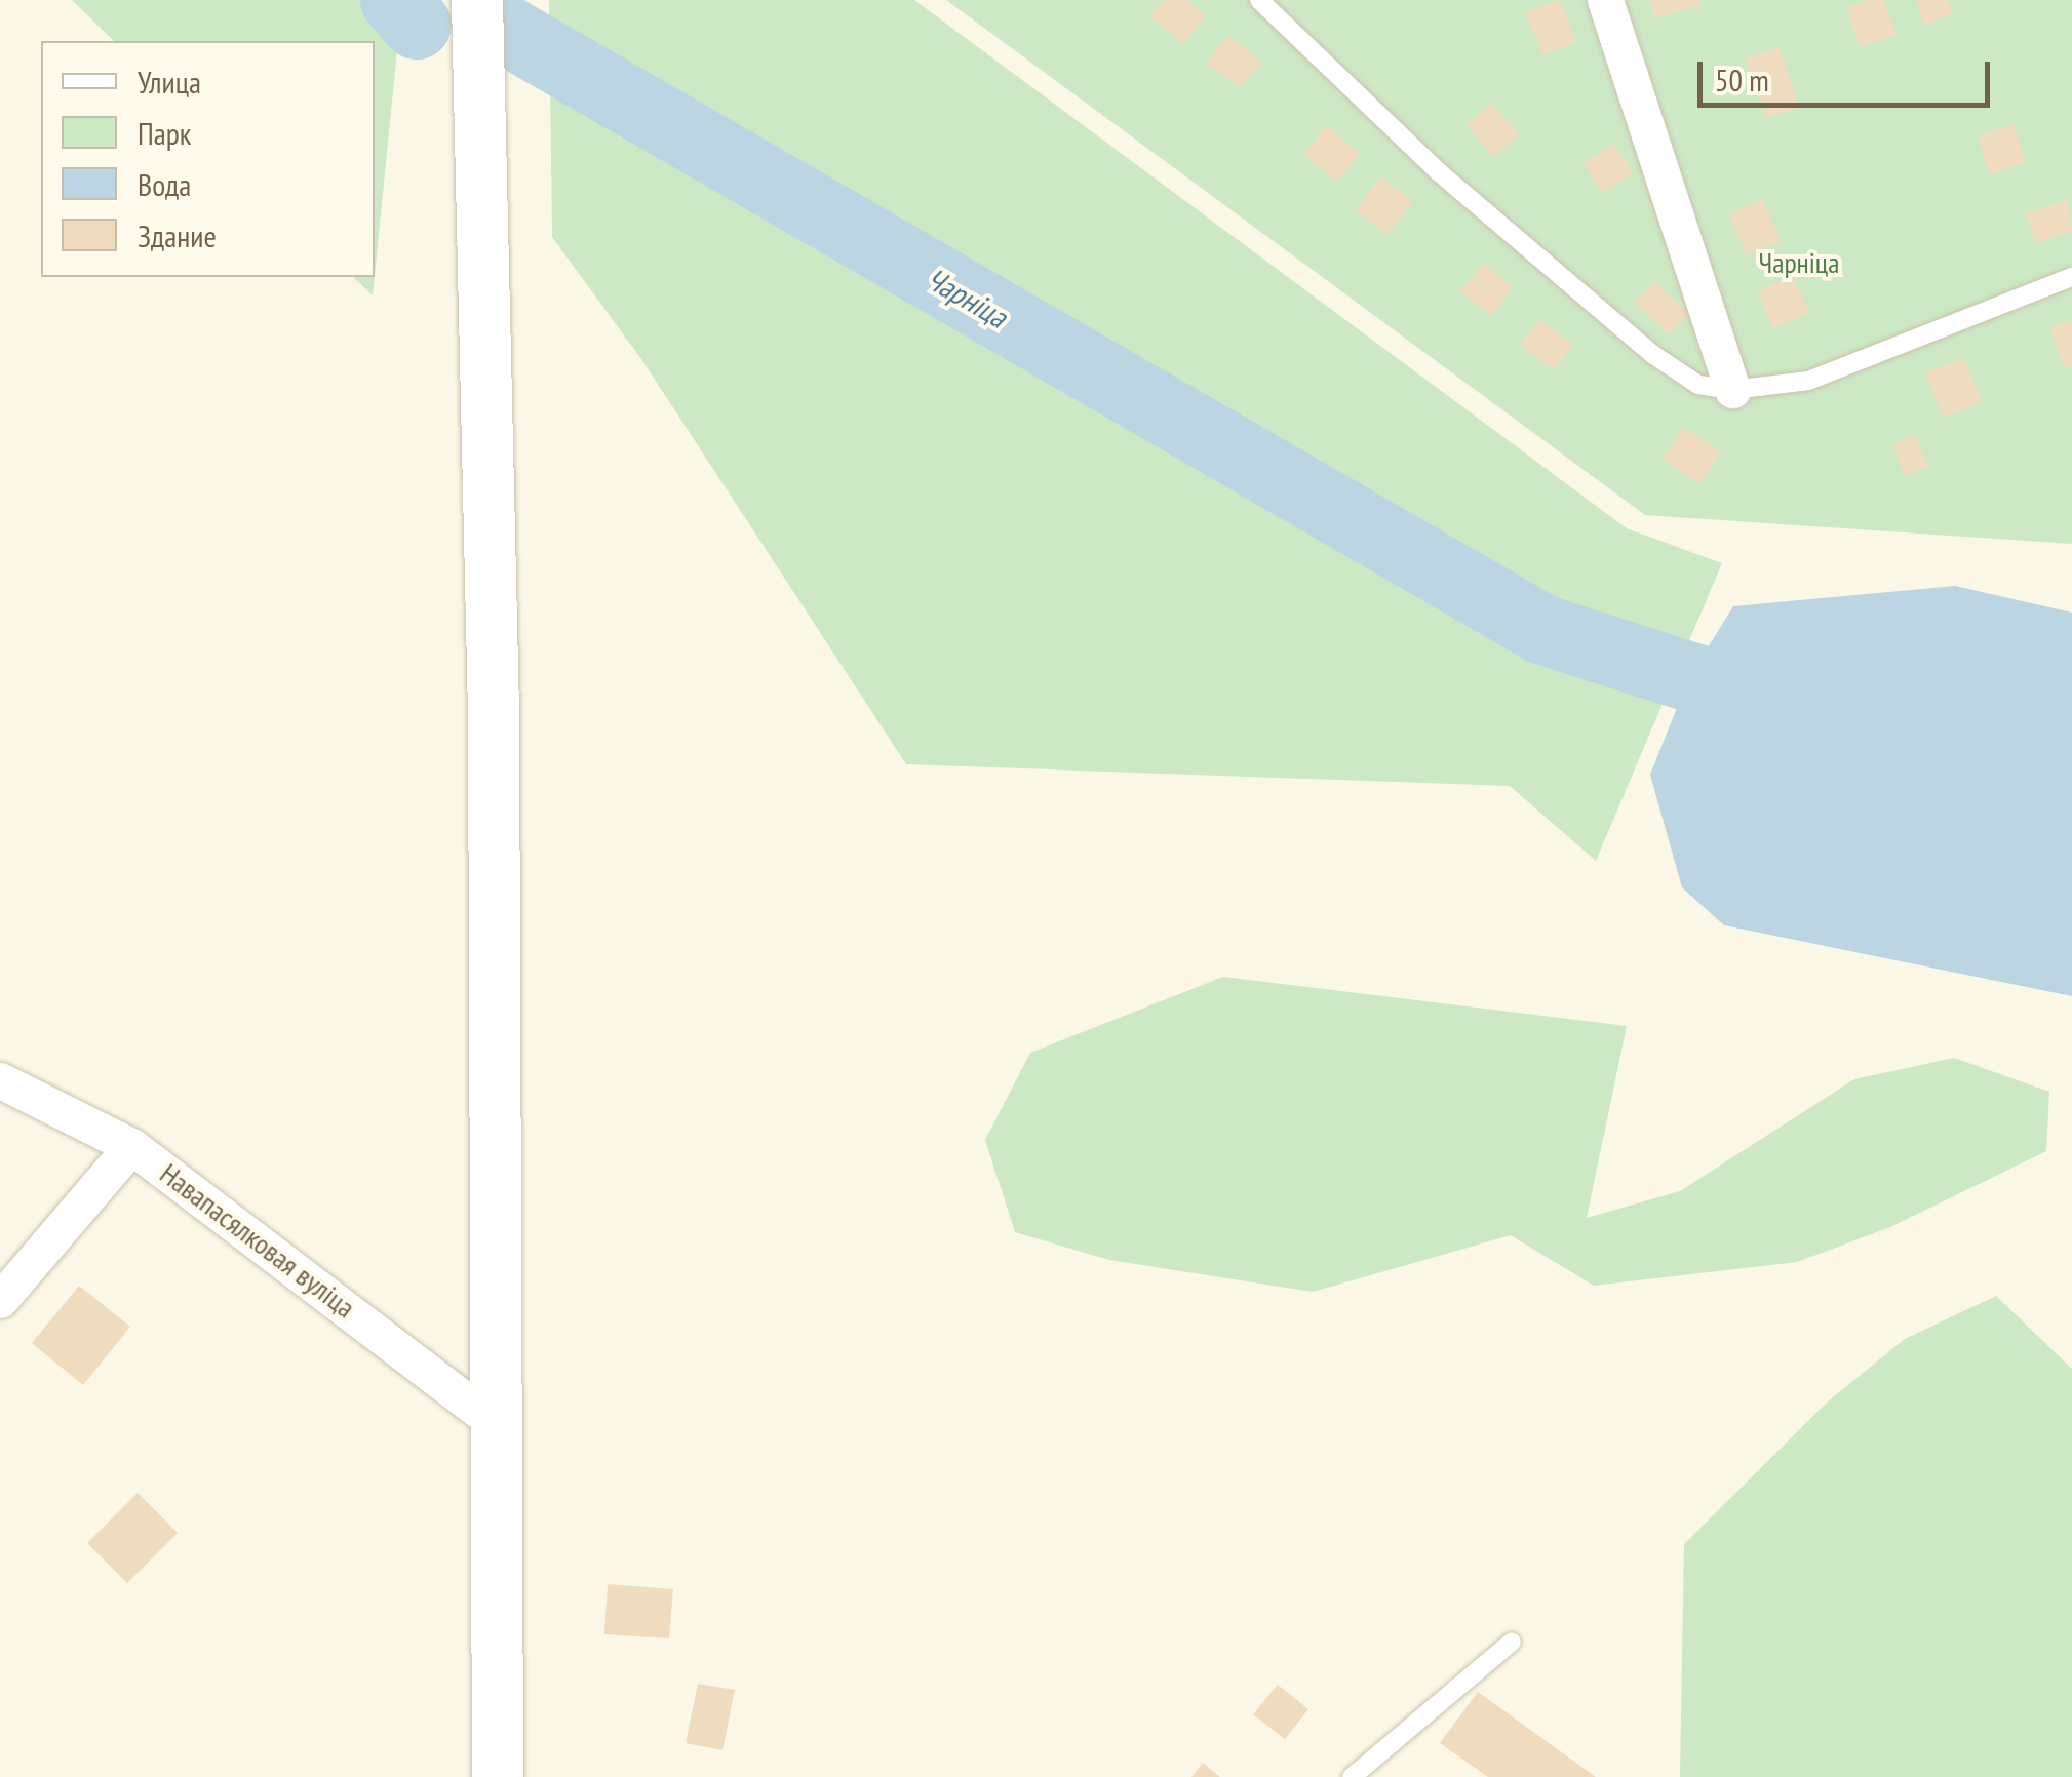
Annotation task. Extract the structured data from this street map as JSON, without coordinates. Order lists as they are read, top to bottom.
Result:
{
  "streets": {
    "street": ["Навапасялковая вуліца"]
  },
  "water": ["Чарніца"],
  "parks": ["Чарніца"],
  "legend": [
    "Улица",
    "Парк",
    "Вода",
    "Здание"
  ],
  "scale_bar": "50 m"
}
